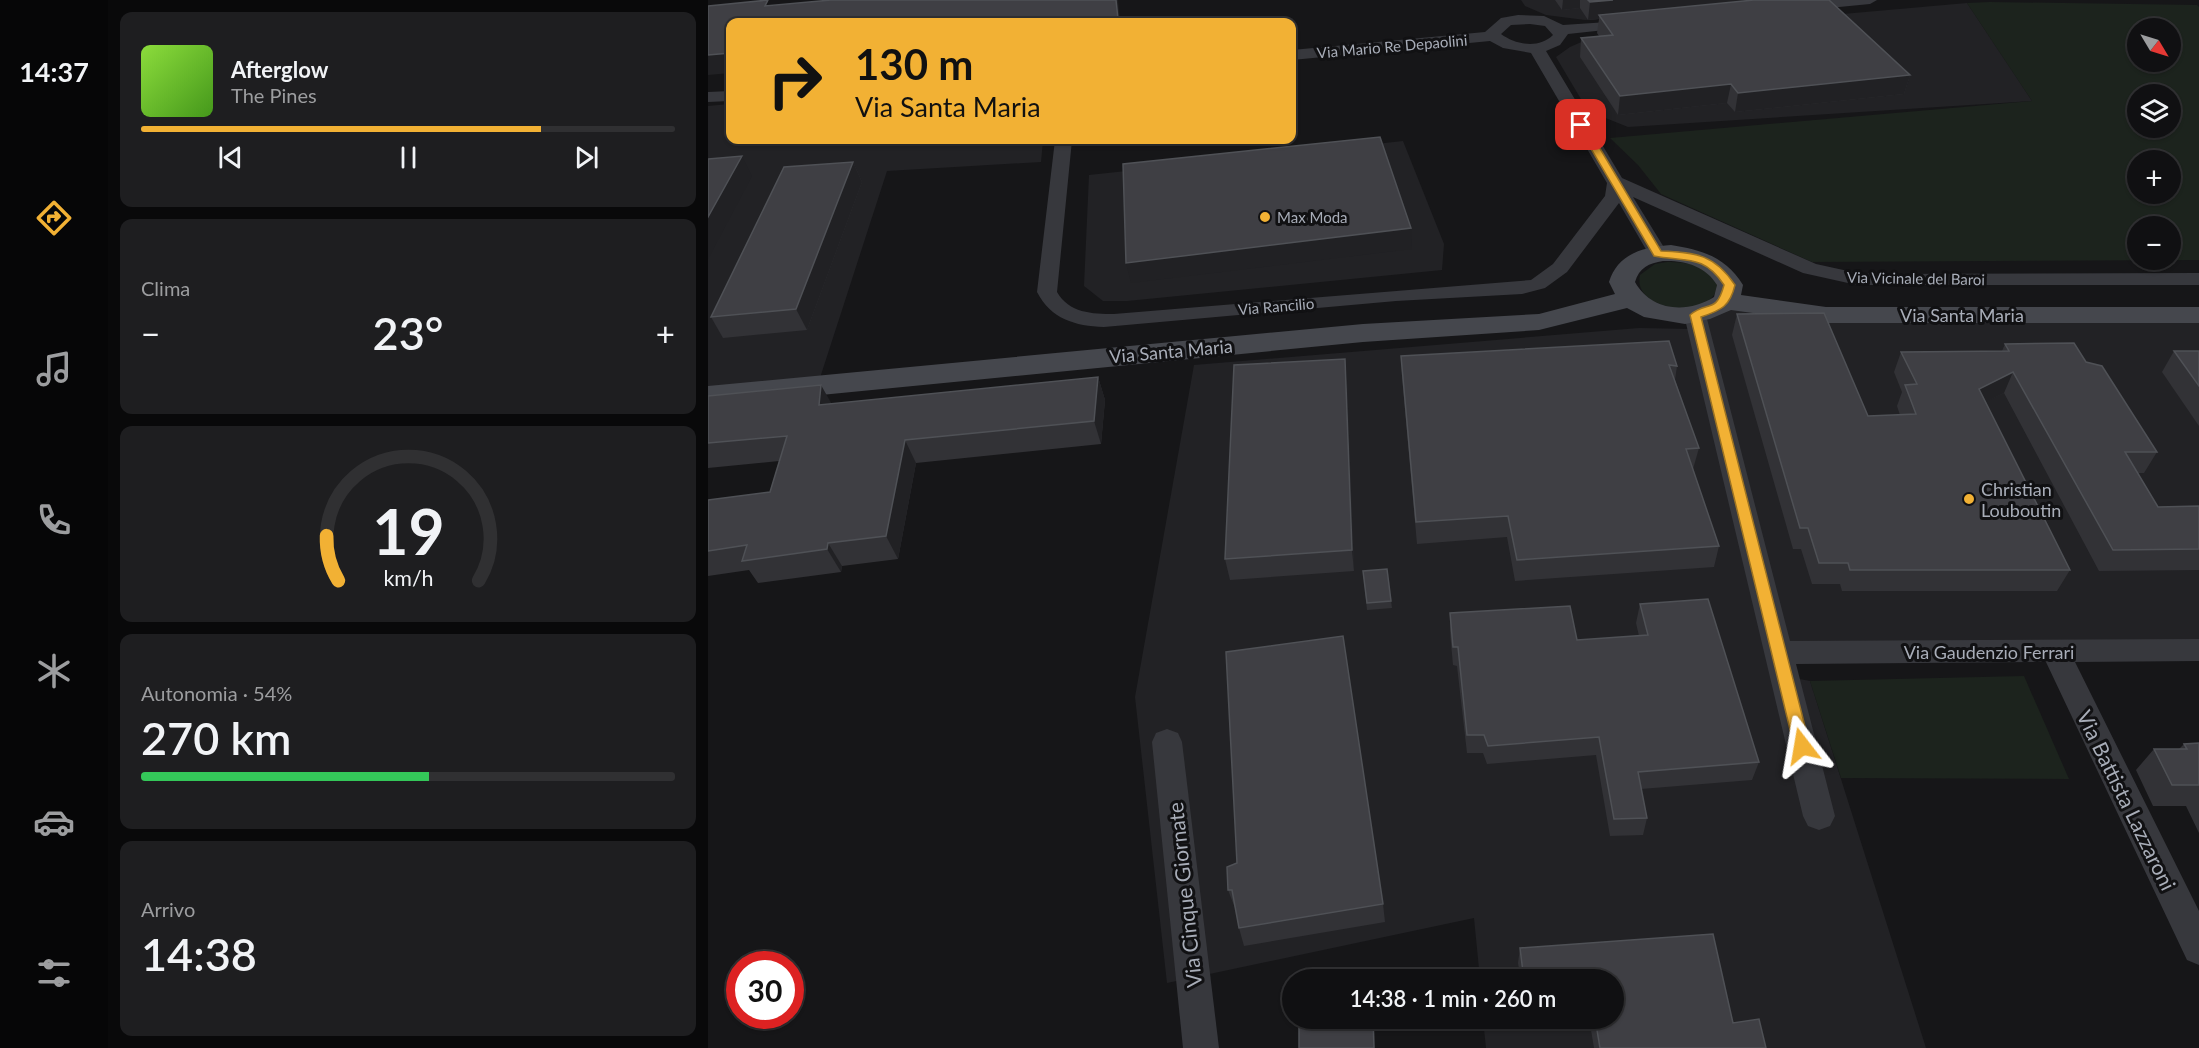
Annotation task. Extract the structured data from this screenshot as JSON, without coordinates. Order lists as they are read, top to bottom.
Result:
{
  "streets": {
    "street": [
      "Via Mario Re Depaolini",
      "Via Vicinale del Baroi",
      "Via Rancilio",
      "Via Santa Maria",
      "Via Gaudenzio Ferrari",
      "Via Battista Lazzaroni",
      "Via Cinque Giornate"
    ]
  },
  "crossings": [
    ["Via Vicinale del Baroi", "Via Rancilio"],
    ["Via Gaudenzio Ferrari", "Via Battista Lazzaroni"]
  ],
  "places": ["Max Moda", "Christian Louboutin"],
  "north": "bottom right",
  "page": {
    "tabs": "14:37",
    "map_buttons": ["+", "−"],
    "turn": ["130 m", "Via Santa Maria"],
    "song": ["Afterglow", "The Pines"],
    "tile": [
      "Clima",
      ["Autonomia · 54%", "270 km"],
      ["Arrivo", "14:38"]
    ],
    "heat": ["−", "23°", "+"],
    "limit": "30",
    "trip": "14:38 · 1 min · 260 m",
    "gauge": ["19", "km/h"]
  }
}
